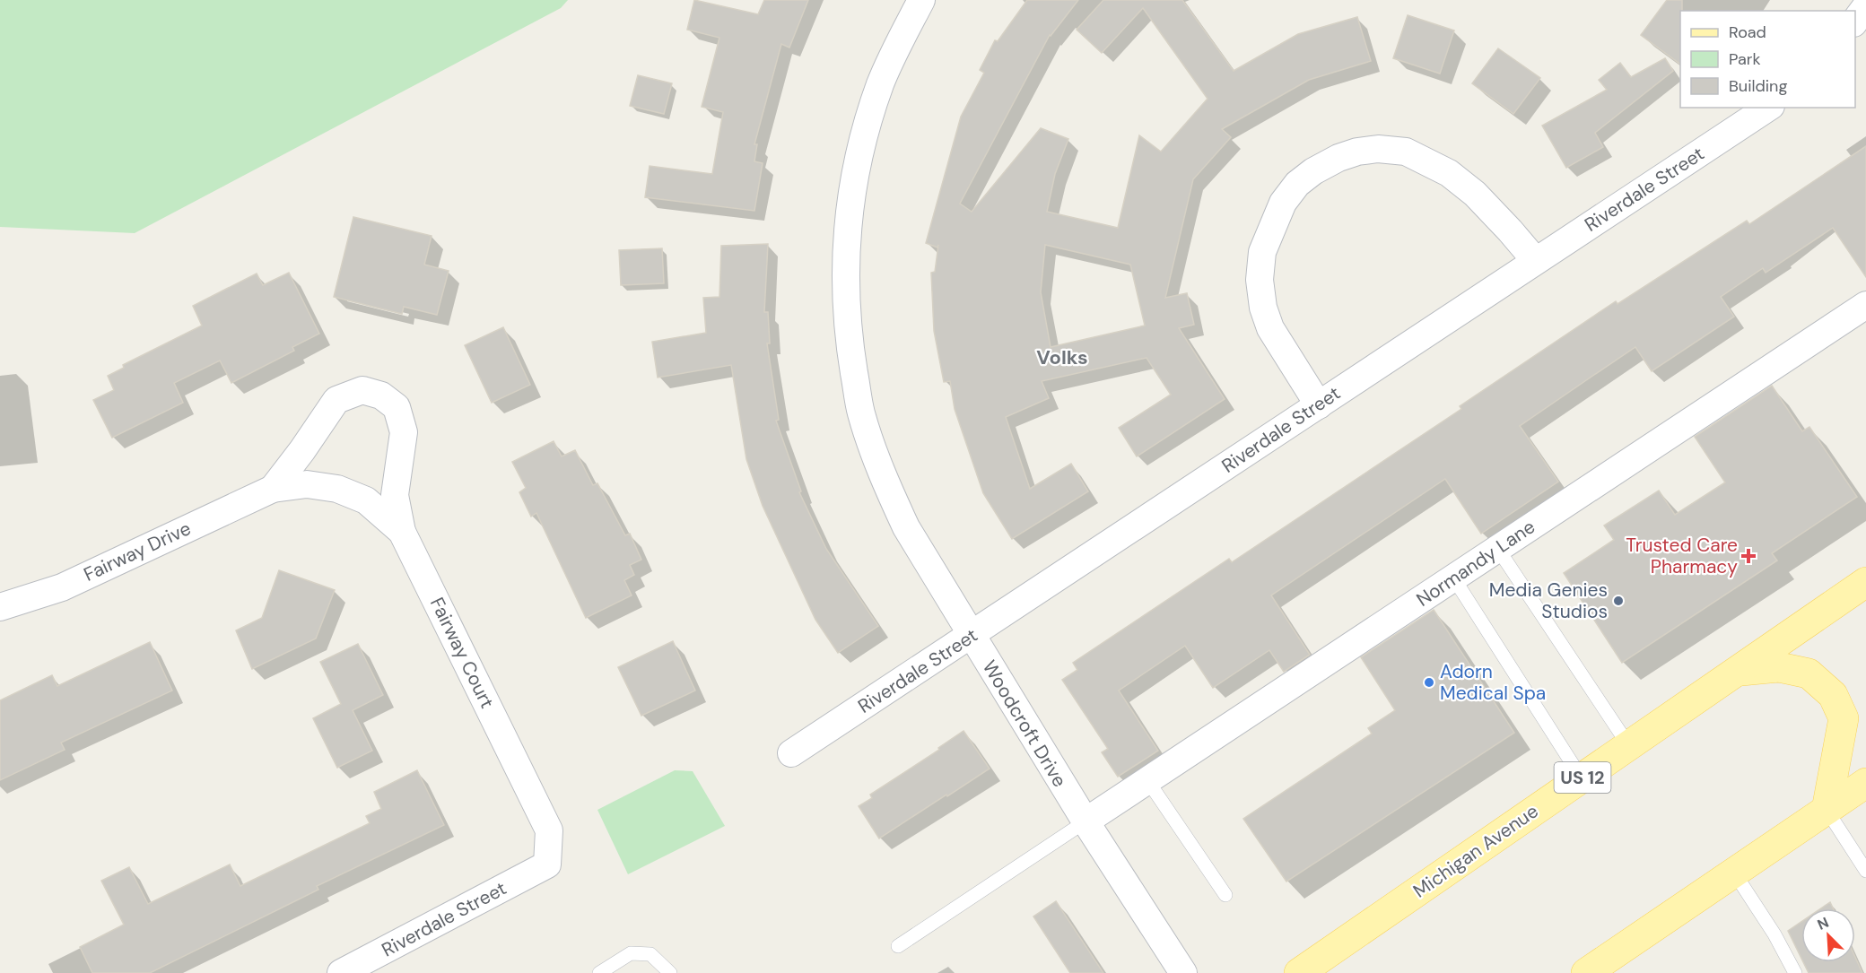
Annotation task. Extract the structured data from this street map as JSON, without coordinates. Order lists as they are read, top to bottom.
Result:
{
  "streets": {
    "main road": ["US 12", "Michigan Avenue"],
    "street": [
      "Riverdale Street",
      "Fairway Drive",
      "Normandy Lane",
      "Fairway Court",
      "Woodcroft Drive"
    ]
  },
  "crossings": [
    ["Riverdale Street", "Fairway Court"],
    ["Riverdale Street", "Woodcroft Drive"],
    ["Fairway Drive", "Fairway Court"],
    ["Normandy Lane", "Woodcroft Drive"]
  ],
  "districts": ["Volks"],
  "places": {
    "health": ["Trusted Care Pharmacy"],
    "other": ["Media Genies Studios", "Adorn Medical Spa"]
  },
  "legend": ["Road", "Park", "Building"],
  "north": "top left"
}
